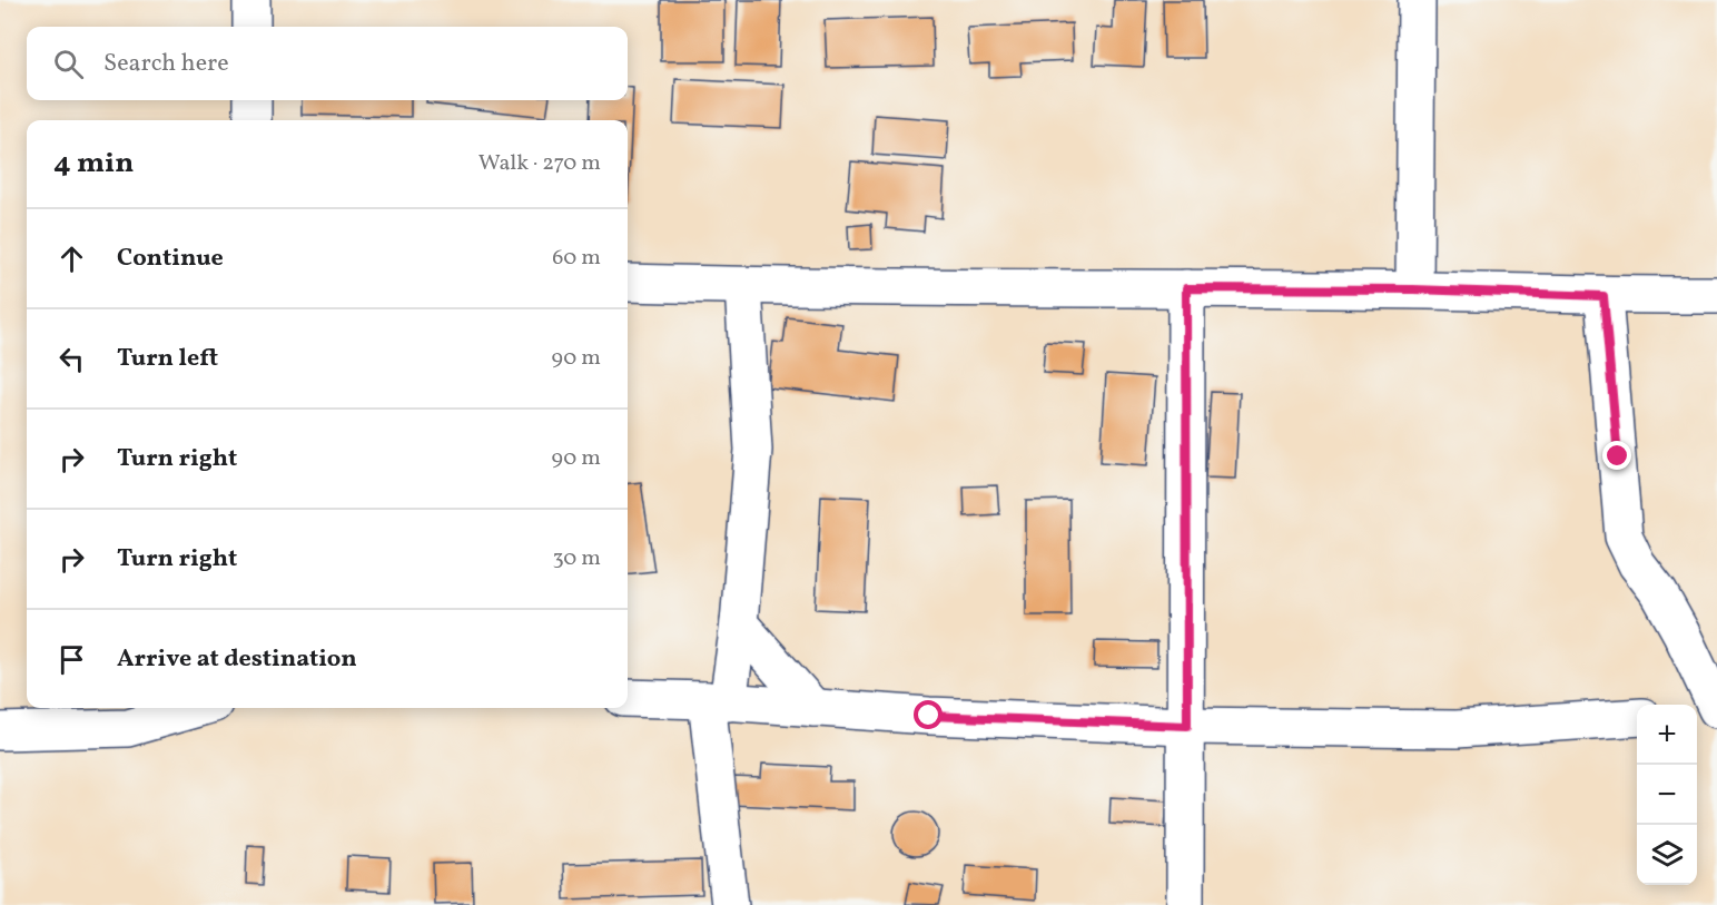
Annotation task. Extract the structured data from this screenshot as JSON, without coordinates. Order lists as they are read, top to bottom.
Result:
{
  "page": {
    "search": "Search here",
    "heading": ["4 min", "Walk · 270 m"],
    "list": [
      ["Continue", "60 m"],
      ["Turn left", "90 m"],
      ["Turn right", "90 m"],
      ["Turn right", "30 m"],
      "Arrive at destination"
    ],
    "map_buttons": ["+", "−"]
  }
}
